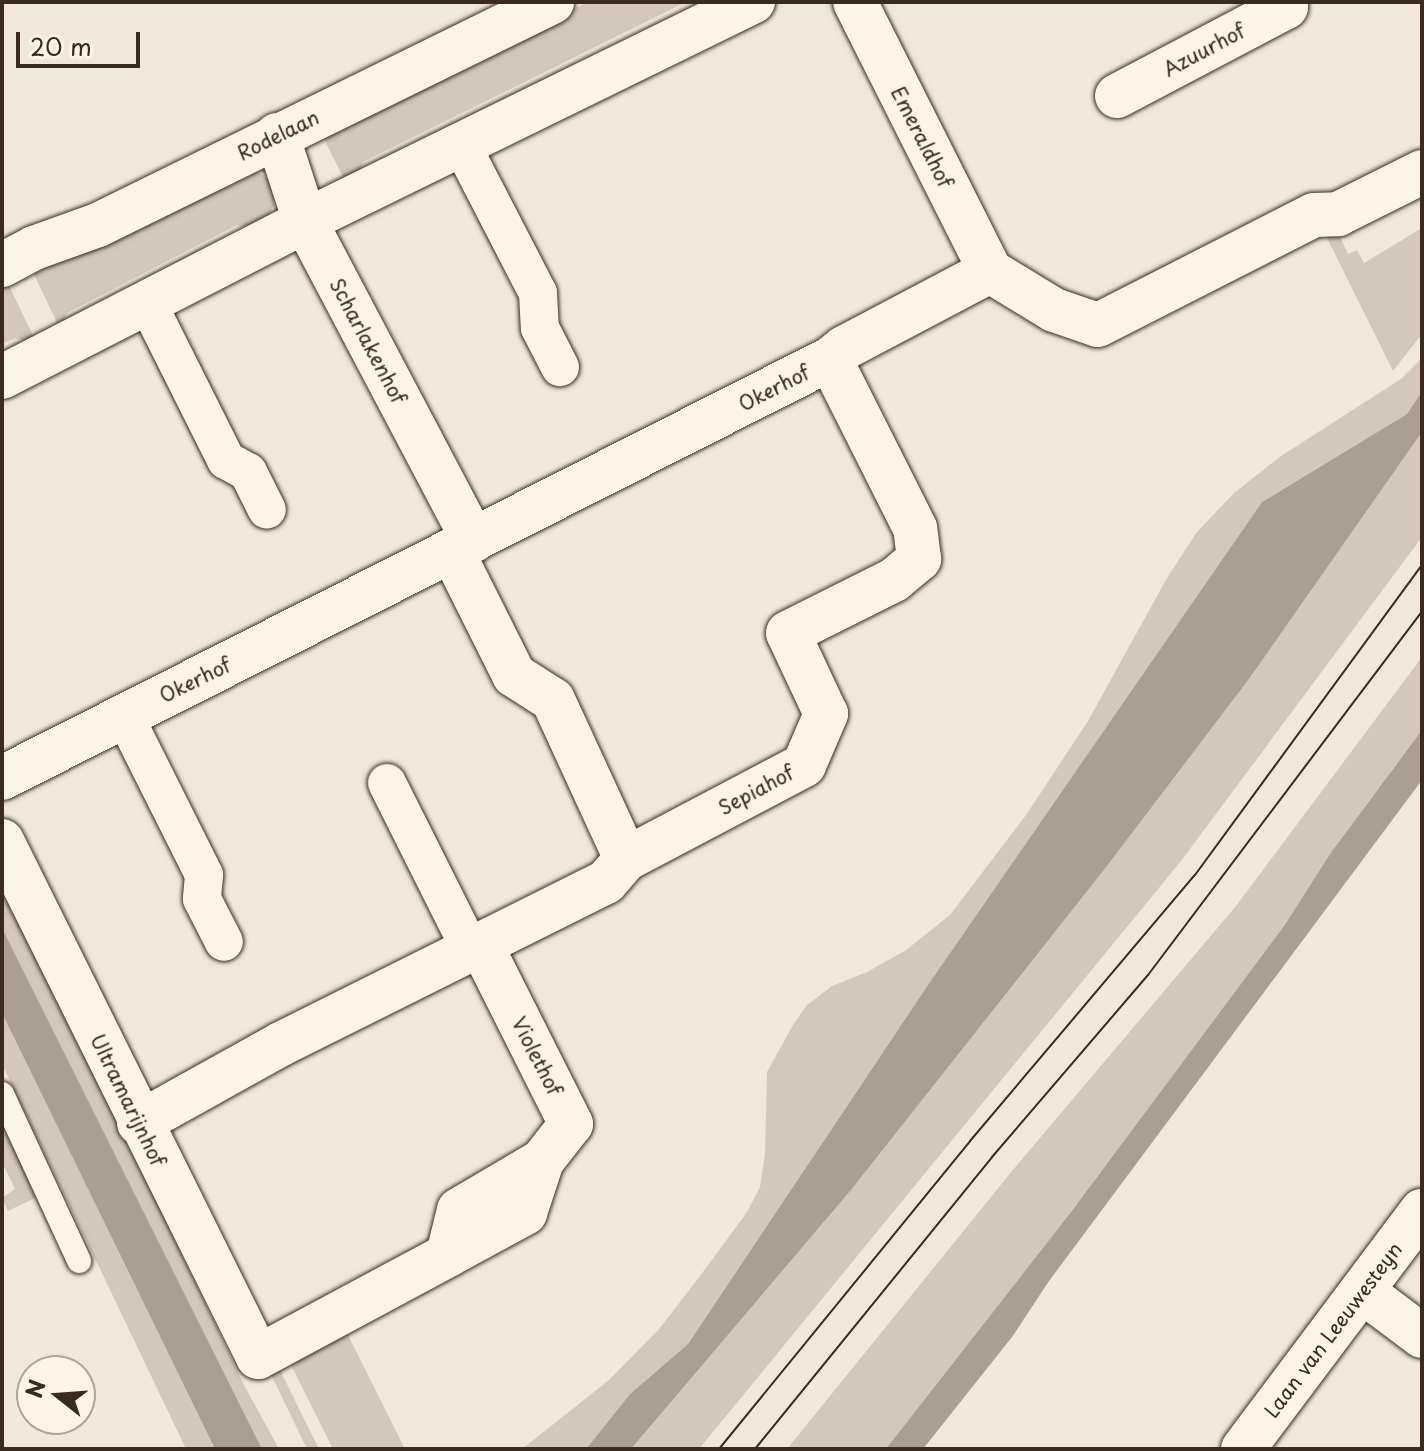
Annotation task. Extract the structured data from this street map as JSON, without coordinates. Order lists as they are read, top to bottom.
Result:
{
  "streets": {
    "street": [
      "Azuurhof",
      "Rodelaan",
      "Emeraldhof",
      "Scharlakenhof",
      "Okerhof",
      "Sepiahof",
      "Violethof",
      "Ultramarijnhof",
      "Laan van Leeuwesteyn"
    ]
  },
  "crossings": [
    ["Rodelaan", "Scharlakenhof"],
    ["Emeraldhof", "Okerhof"],
    ["Scharlakenhof", "Okerhof"],
    ["Scharlakenhof", "Sepiahof"],
    ["Okerhof", "Sepiahof"],
    ["Sepiahof", "Violethof"],
    ["Sepiahof", "Ultramarijnhof"],
    ["Violethof", "Ultramarijnhof"]
  ],
  "scale_bar": "20 m",
  "north": "left"
}
